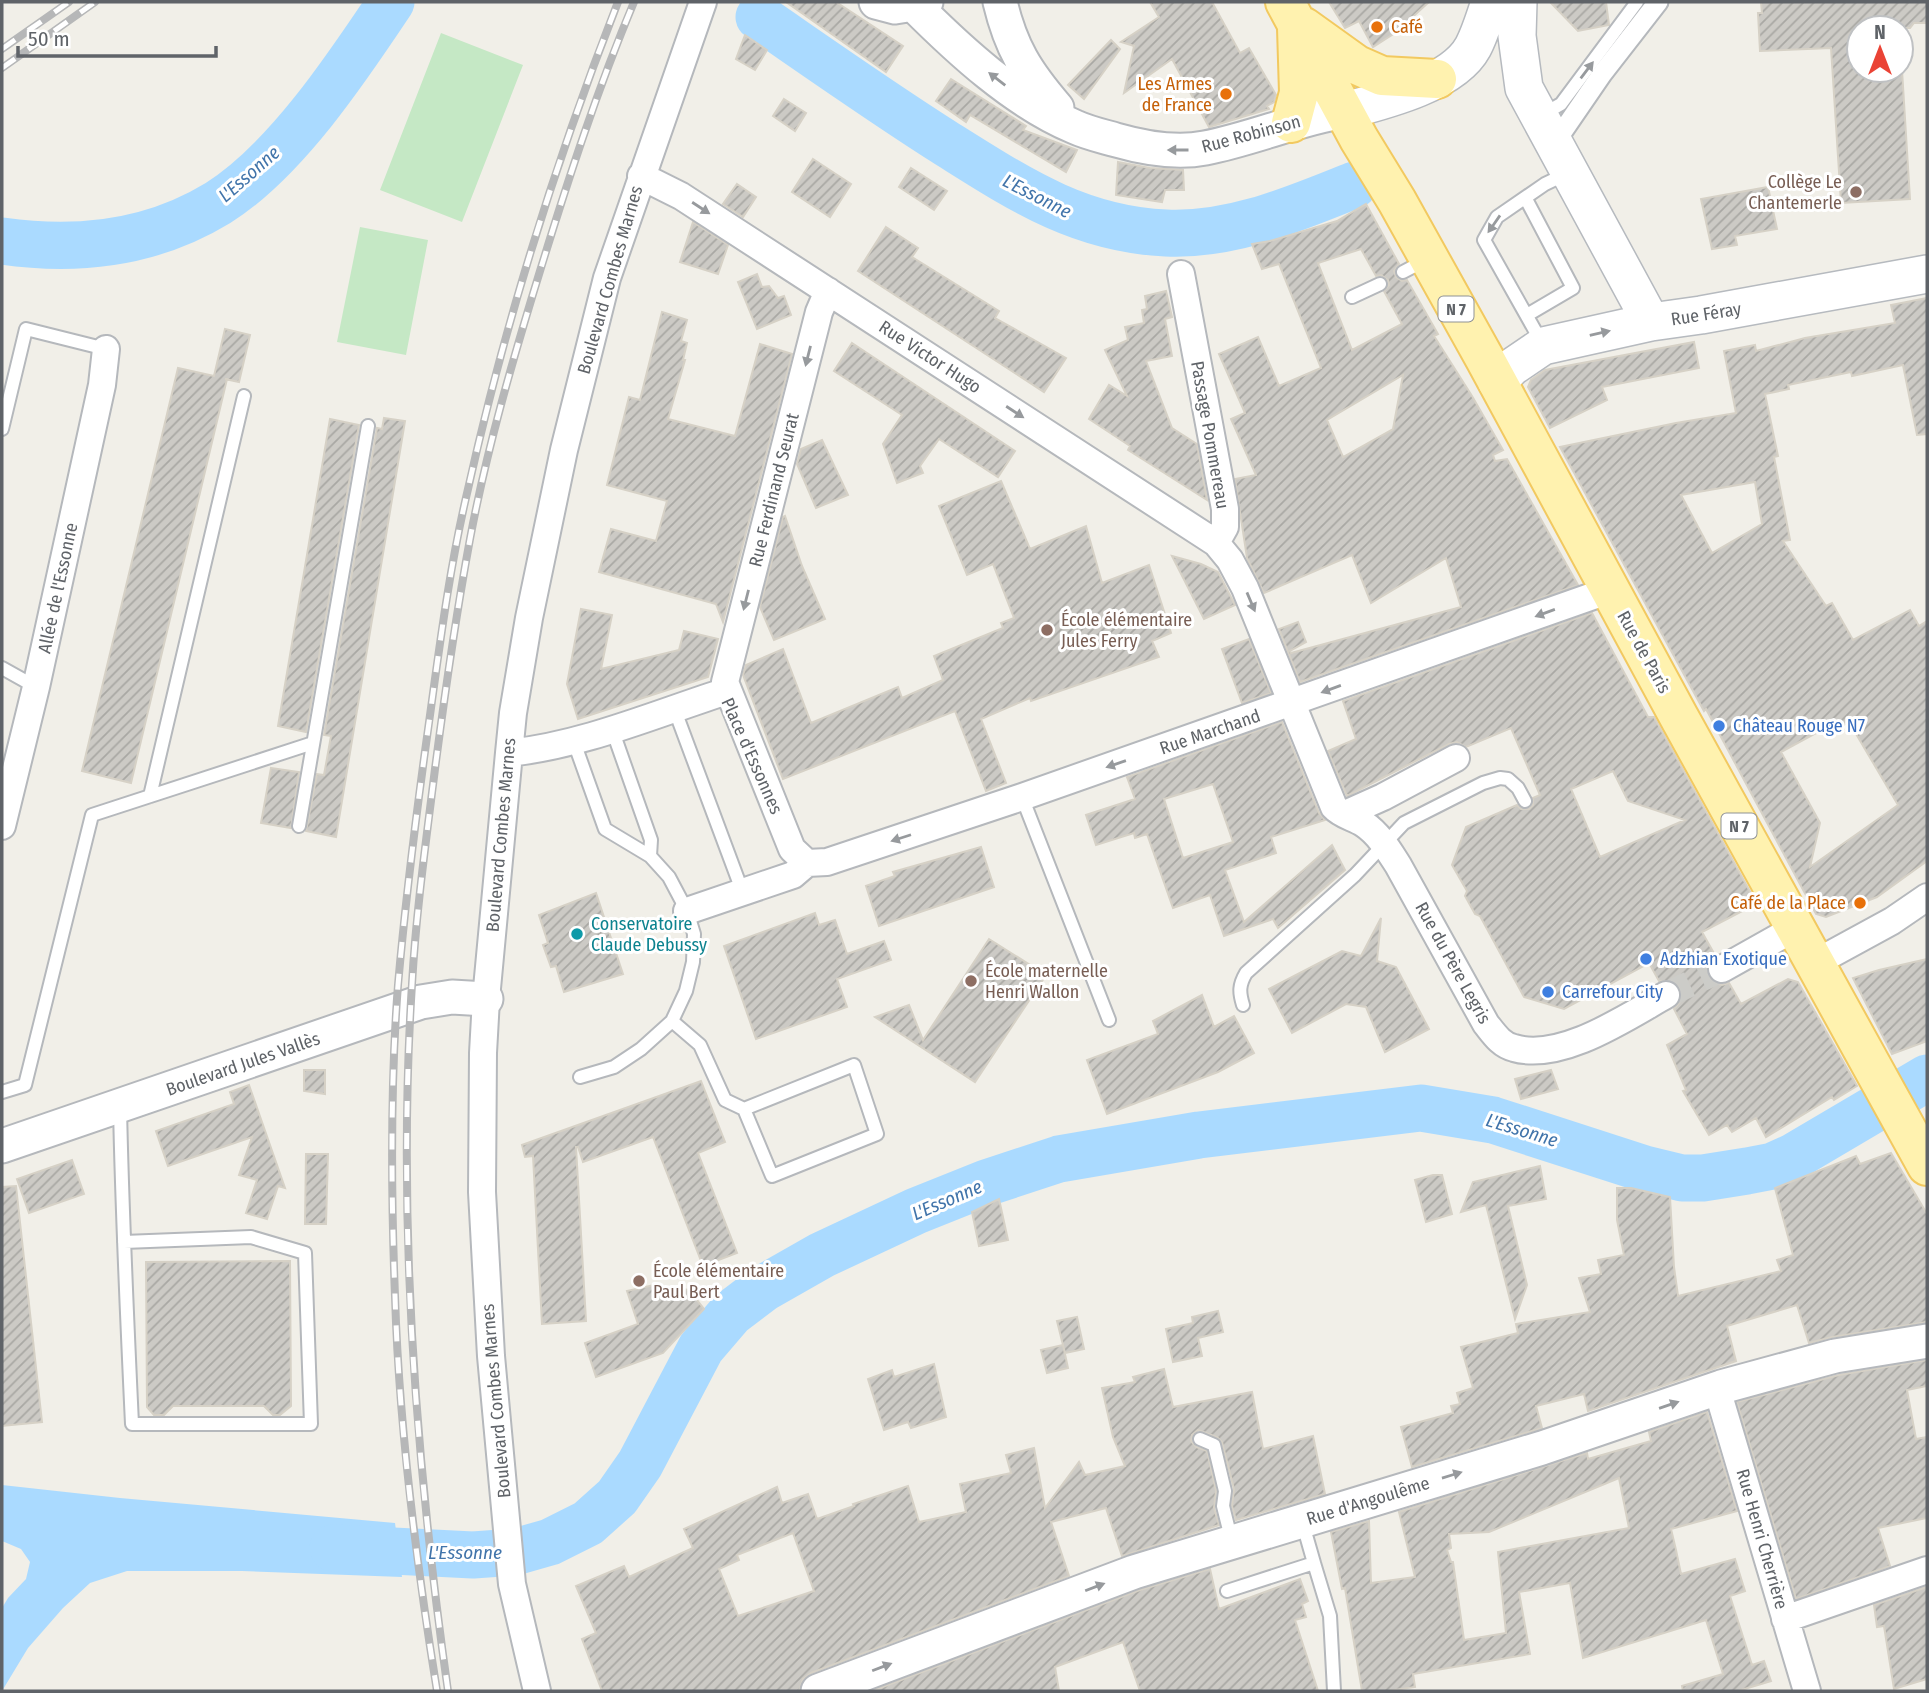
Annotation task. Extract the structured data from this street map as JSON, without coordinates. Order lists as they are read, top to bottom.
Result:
{
  "streets": {
    "main road": ["N 7", "Rue Féray", "Rue de Paris"],
    "street": [
      "Rue Robinson",
      "Boulevard Combes Marnes",
      "Rue Victor Hugo",
      "Passage Pommereau",
      "Rue Ferdinand Seurat",
      "Allée de l'Essonne",
      "Rue Marchand",
      "Place d'Essonnes",
      "Rue du Père Legris",
      "Boulevard Jules Vallès",
      "Rue d'Angoulême",
      "Rue Henri Cherrière"
    ]
  },
  "crossings": [
    ["Rue Robinson", "N 7"],
    ["Rue Robinson", "Rue de Paris"],
    ["Boulevard Combes Marnes", "Rue Victor Hugo"],
    ["Boulevard Combes Marnes", "Place d'Essonnes"],
    ["Boulevard Combes Marnes", "Boulevard Jules Vallès"],
    ["N 7", "Rue de Paris"],
    ["Rue Féray", "Rue de Paris"],
    ["Rue Victor Hugo", "Passage Pommereau"],
    ["Rue Victor Hugo", "Rue Ferdinand Seurat"],
    ["Rue Ferdinand Seurat", "Place d'Essonnes"],
    ["Rue de Paris", "Rue Marchand"],
    ["Rue Marchand", "Place d'Essonnes"],
    ["Rue d'Angoulême", "Rue Henri Cherrière"]
  ],
  "one_way": [
    "Rue Robinson",
    "Rue Victor Hugo",
    "Rue Ferdinand Seurat",
    "Rue Marchand",
    "Rue d'Angoulême"
  ],
  "water": ["L'Essonne"],
  "places": [
    "Café",
    "Les Armes de France",
    "Collège Le Chantemerle",
    "École élémentaire Jules Ferry",
    "Château Rouge N7",
    "Café de la Place",
    "Conservatoire Claude Debussy",
    "Adzhian Exotique",
    "École maternelle Henri Wallon",
    "Carrefour City",
    "École élémentaire Paul Bert"
  ],
  "scale_bar": "50 m",
  "north": "top"
}
